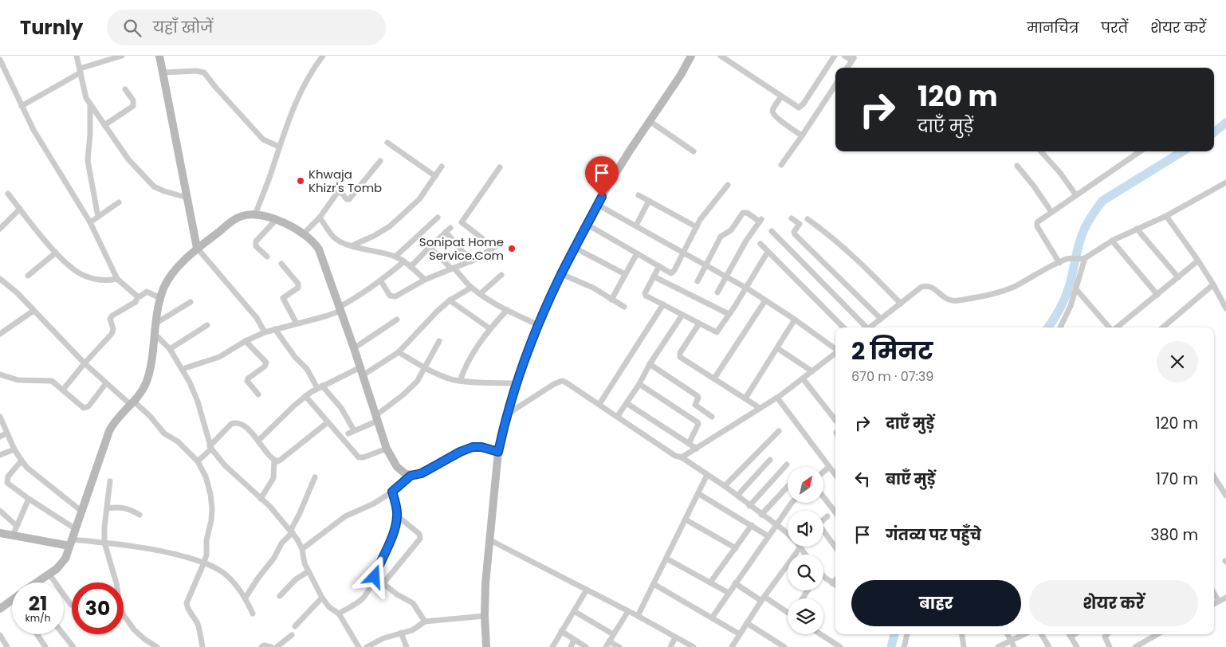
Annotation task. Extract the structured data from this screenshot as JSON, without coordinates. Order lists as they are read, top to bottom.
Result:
{
  "places": ["Khwaja Khizr's Tomb", "Sonipat Home Service.Com"],
  "north": "top right",
  "page": {
    "header": "Turnly",
    "search": "यहाँ खोजें",
    "nav": ["मानचित्र", "परतें", "शेयर करें"],
    "turn": ["120 m", "दाएँ मुड़ें"],
    "heading": ["2 मिनट", "670 m · 07:39"],
    "list": [
      {
        "name": "दाएँ मुड़ें",
        "value": "120 m"
      },
      {
        "name": "बाएँ मुड़ें",
        "value": "170 m"
      },
      {
        "name": "गंतव्य पर पहुँचे",
        "value": "380 m"
      }
    ],
    "buttons": ["बाहर", "शेयर करें"],
    "speed": "21 km/h",
    "limit": "30"
  }
}
